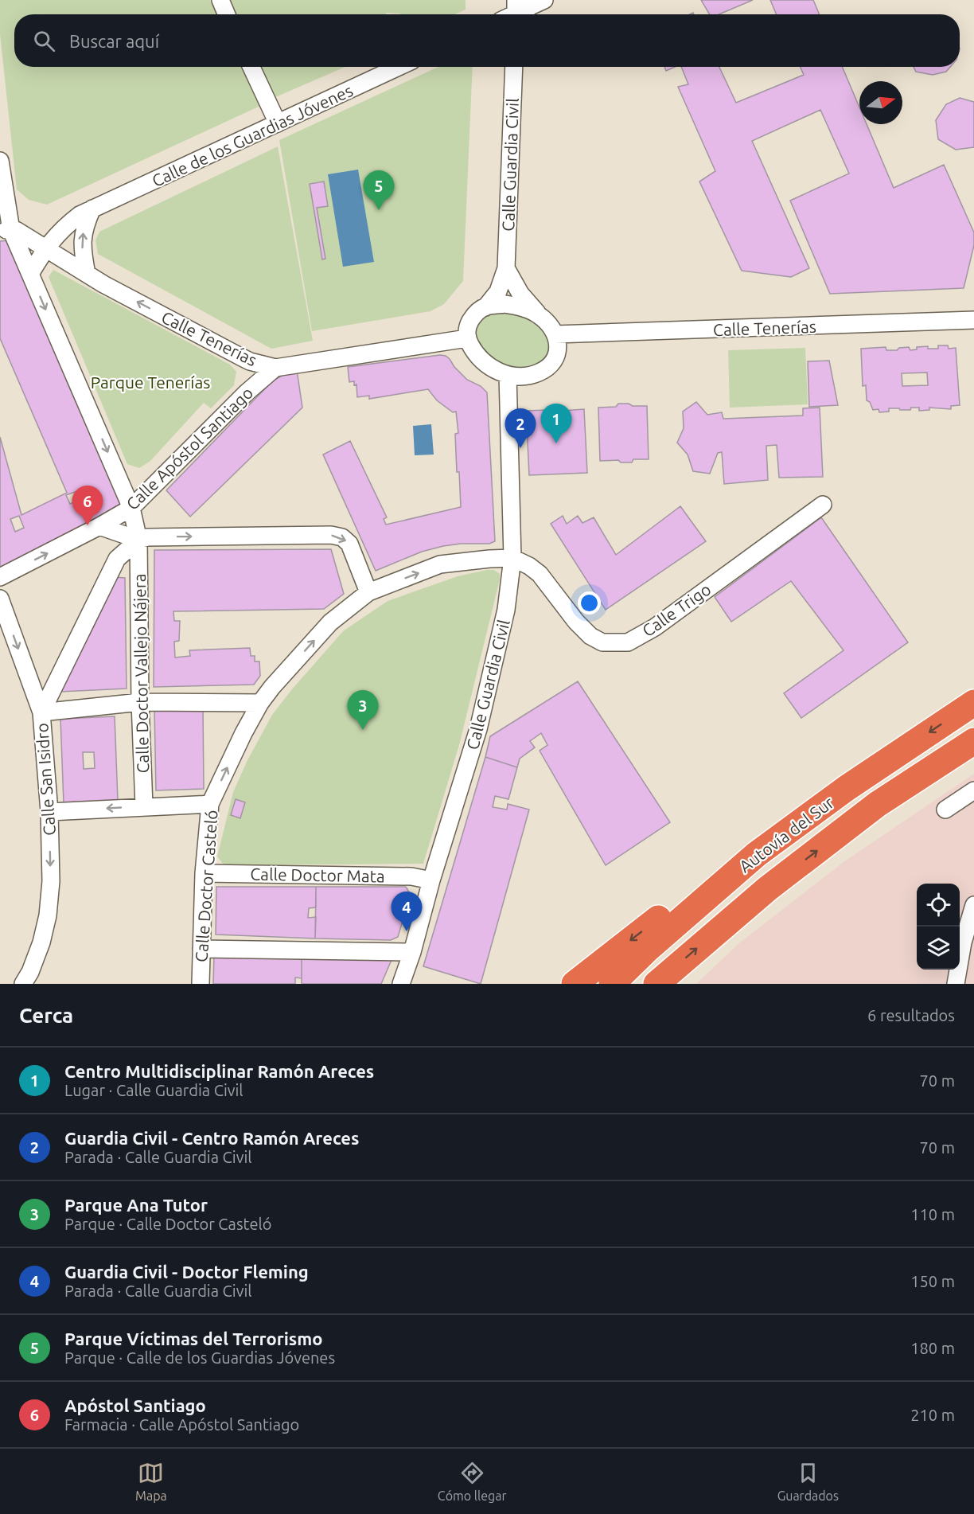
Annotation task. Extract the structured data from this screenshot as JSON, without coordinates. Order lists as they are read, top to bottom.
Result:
{
  "streets": {
    "highway": ["Autovía del Sur"],
    "street": [
      "Calle de los Guardias Jóvenes",
      "Calle Guardia Civil",
      "Calle Tenerías",
      "Calle Apóstol Santiago",
      "Calle Trigo",
      "Calle Doctor Vallejo Nájera",
      "Calle San Isidro",
      "Calle Doctor Mata",
      "Calle Doctor Casteló"
    ]
  },
  "crossings": [
    ["Calle de los Guardias Jóvenes", "Calle Tenerías"],
    ["Calle de los Guardias Jóvenes", "Calle Doctor Vallejo Nájera"],
    ["Calle Guardia Civil", "Calle Tenerías"],
    ["Calle Guardia Civil", "Calle Trigo"],
    ["Calle Guardia Civil", "Calle Doctor Mata"],
    ["Calle Guardia Civil", "Calle Doctor Casteló"],
    ["Calle Tenerías", "Calle Apóstol Santiago"],
    ["Calle Tenerías", "Calle Doctor Vallejo Nájera"],
    ["Calle Apóstol Santiago", "Calle Doctor Vallejo Nájera"],
    ["Calle Trigo", "Calle Doctor Casteló"],
    ["Calle Doctor Vallejo Nájera", "Calle San Isidro"],
    ["Calle Doctor Mata", "Calle Doctor Casteló"]
  ],
  "one_way": ["Calle Doctor Vallejo Nájera", "Calle San Isidro", "Calle Doctor Casteló"],
  "parks": ["Parque Tenerías"],
  "north": "right",
  "page": {
    "search": "Buscar aquí",
    "pins": [
      "5",
      "1",
      "2",
      "6",
      "3",
      "4"
    ],
    "heading": ["Cerca", "6 resultados"],
    "list": [
      {
        "mark": "1",
        "name": "Centro Multidisciplinar Ramón Areces",
        "note": "Lugar · Calle Guardia Civil",
        "value": "70 m"
      },
      {
        "mark": "2",
        "name": "Guardia Civil - Centro Ramón Areces",
        "note": "Parada · Calle Guardia Civil",
        "value": "70 m"
      },
      {
        "mark": "3",
        "name": "Parque Ana Tutor",
        "note": "Parque · Calle Doctor Casteló",
        "value": "110 m"
      },
      {
        "mark": "4",
        "name": "Guardia Civil - Doctor Fleming",
        "note": "Parada · Calle Guardia Civil",
        "value": "150 m"
      },
      {
        "mark": "5",
        "name": "Parque Víctimas del Terrorismo",
        "note": "Parque · Calle de los Guardias Jóvenes",
        "value": "180 m"
      },
      {
        "mark": "6",
        "name": "Apóstol Santiago",
        "note": "Farmacia · Calle Apóstol Santiago",
        "value": "210 m"
      }
    ],
    "nav": ["Mapa", "Cómo llegar", "Guardados"]
  }
}
